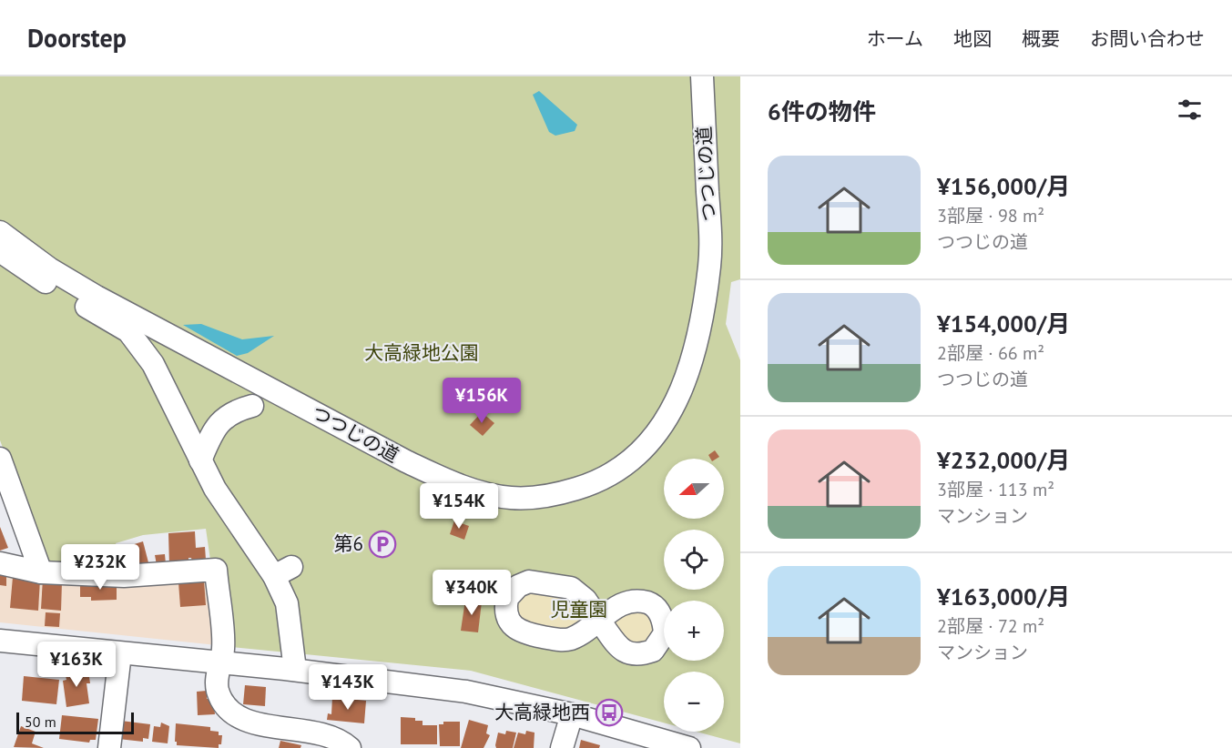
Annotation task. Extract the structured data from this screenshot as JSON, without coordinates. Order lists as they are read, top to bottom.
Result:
{
  "streets": {
    "street": ["つつじの道"]
  },
  "parks": ["大高緑地公園", "児童園"],
  "places": {
    "parking": ["第6"],
    "bus stop": ["大高緑地西"]
  },
  "scale_bar": "50 m",
  "north": "left",
  "page": {
    "header": "Doorstep",
    "nav": [
      "ホーム",
      "地図",
      "概要",
      "お問い合わせ"
    ],
    "heading": "6件の物件",
    "list": [
      {
        "name": "¥156,000/月",
        "note": "3部屋 · 98 m² · つつじの道"
      },
      {
        "name": "¥154,000/月",
        "note": "2部屋 · 66 m² · つつじの道"
      },
      {
        "name": "¥232,000/月",
        "note": "3部屋 · 113 m² · マンション"
      },
      {
        "name": "¥163,000/月",
        "note": "2部屋 · 72 m² · マンション"
      }
    ],
    "price": [
      "¥156K",
      "¥154K",
      "¥232K",
      "¥340K",
      "¥163K",
      "¥143K"
    ],
    "map_buttons": ["+", "−"],
    "scale": "50 m"
  }
}
